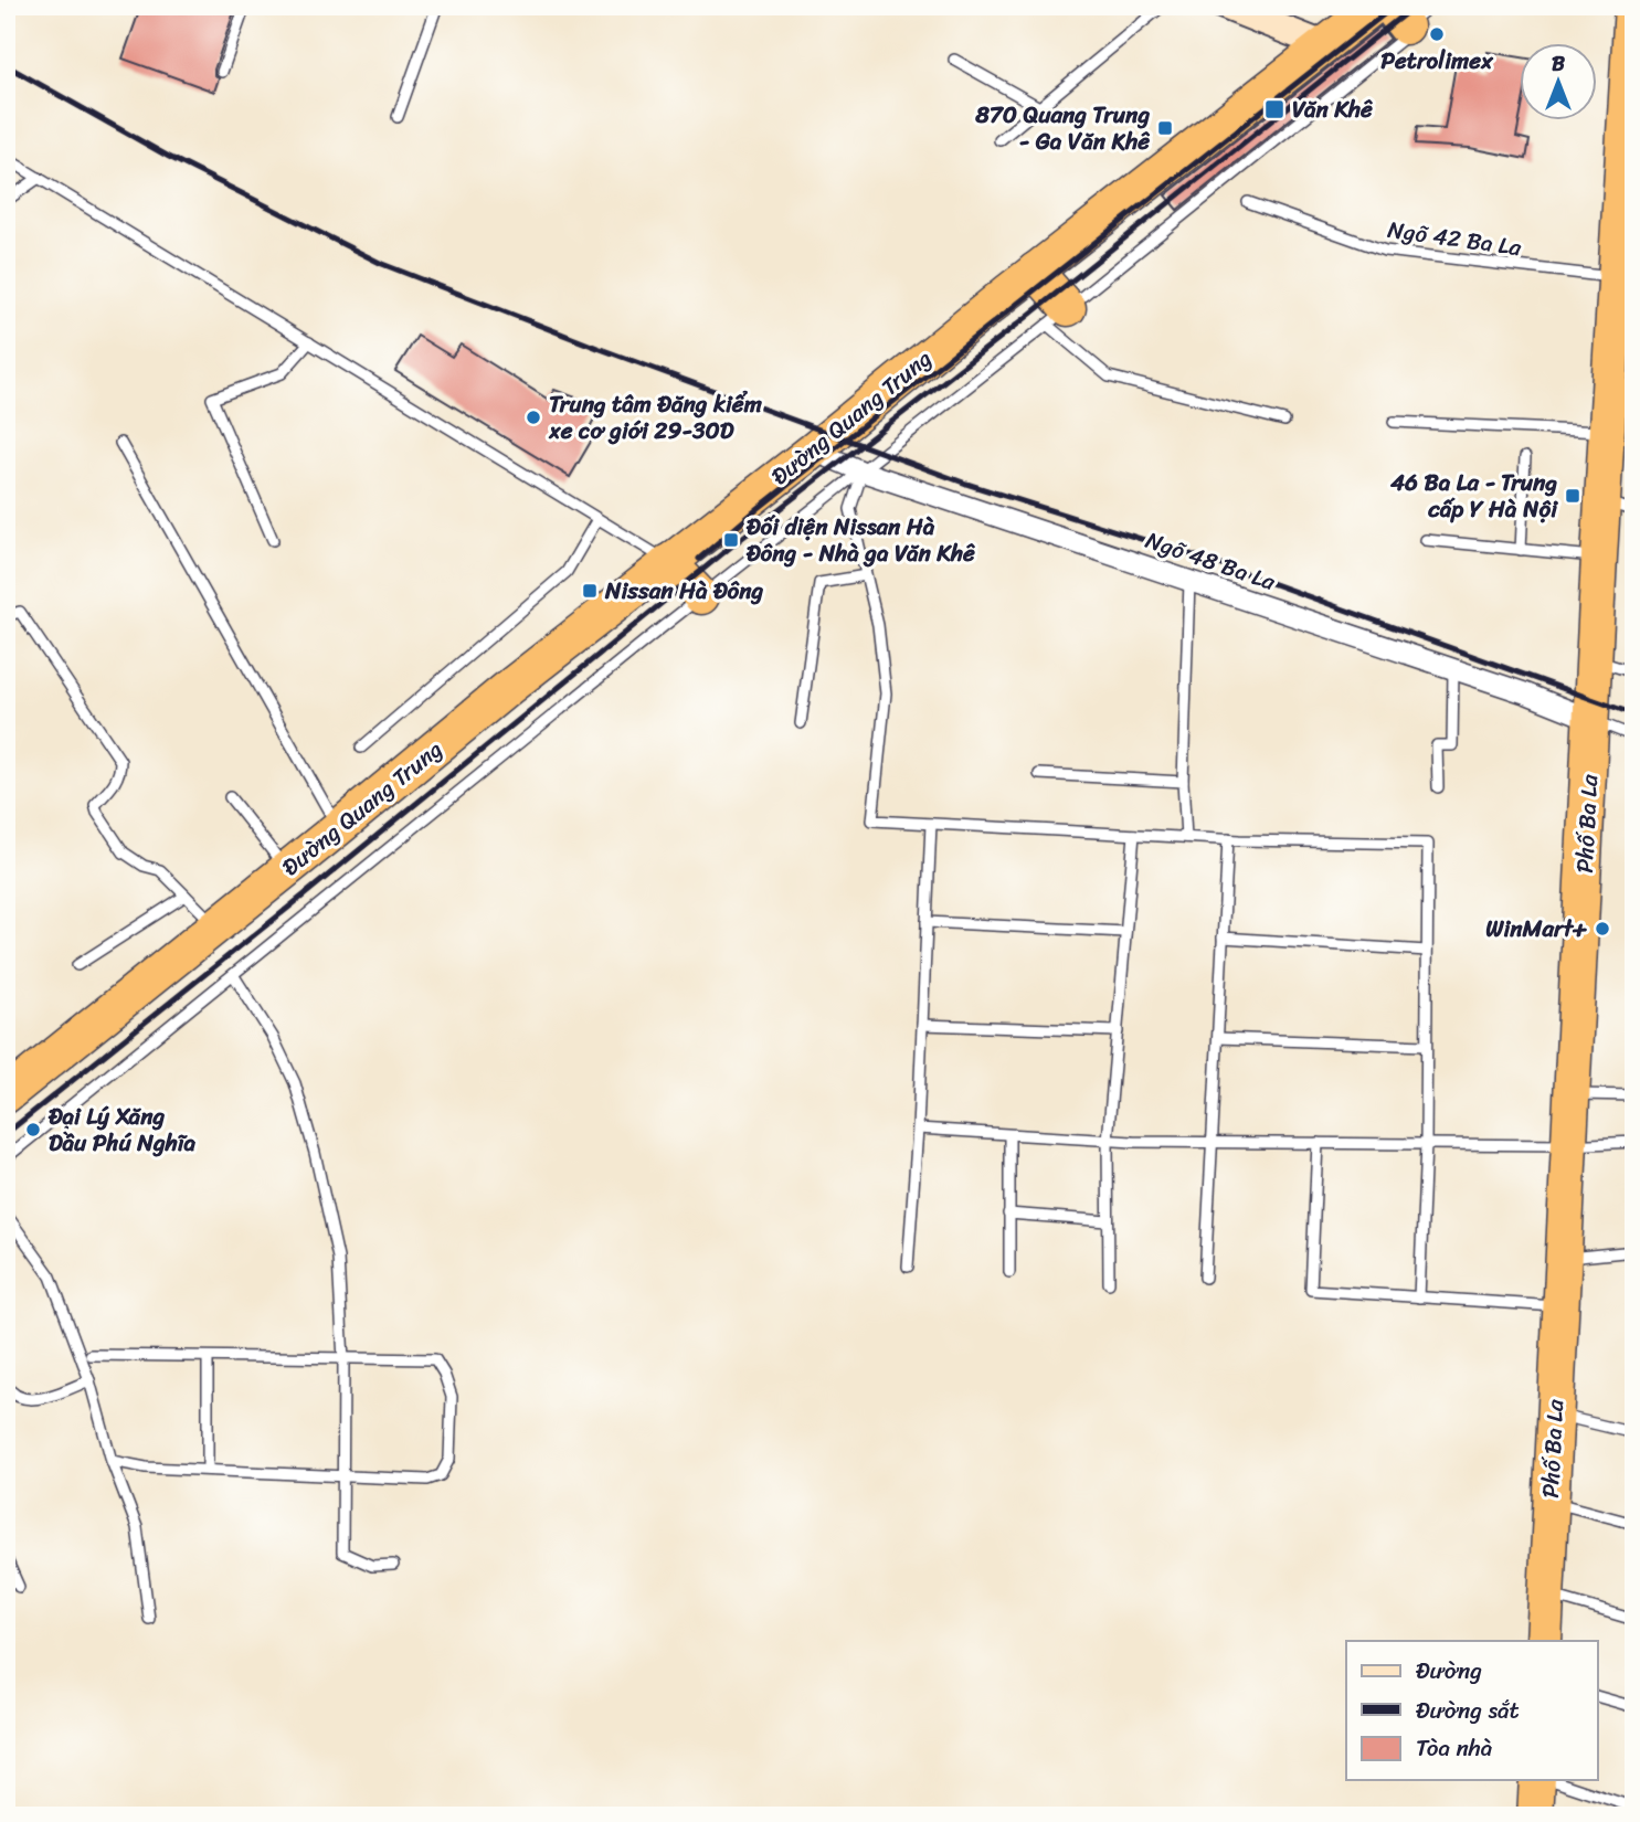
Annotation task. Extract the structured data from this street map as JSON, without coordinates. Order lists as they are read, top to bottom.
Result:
{
  "streets": {
    "highway": ["Đường Quang Trung", "Phố Ba La"],
    "street": ["Ngõ 48 Ba La"],
    "lane": ["Ngõ 42 Ba La"]
  },
  "crossings": [
    ["Ngõ 42 Ba La", "Phố Ba La"],
    ["Đường Quang Trung", "Ngõ 48 Ba La"],
    ["Ngõ 48 Ba La", "Phố Ba La"]
  ],
  "places": {
    "other": [
      "Petrolimex",
      "Trung tâm Đăng kiểm xe cơ giới 29-30D",
      "WinMart+",
      "Đại Lý Xăng Dầu Phú Nghĩa"
    ],
    "transit": [
      "Văn Khê",
      "870 Quang Trung - Ga Văn Khê",
      "46 Ba La - Trung cấp Y Hà Nội",
      "Đối diện Nissan Hà Đông - Nhà ga Văn Khê",
      "Nissan Hà Đông"
    ]
  },
  "legend": ["Đường", "Đường sắt", "Tòa nhà"],
  "north": "top"
}
